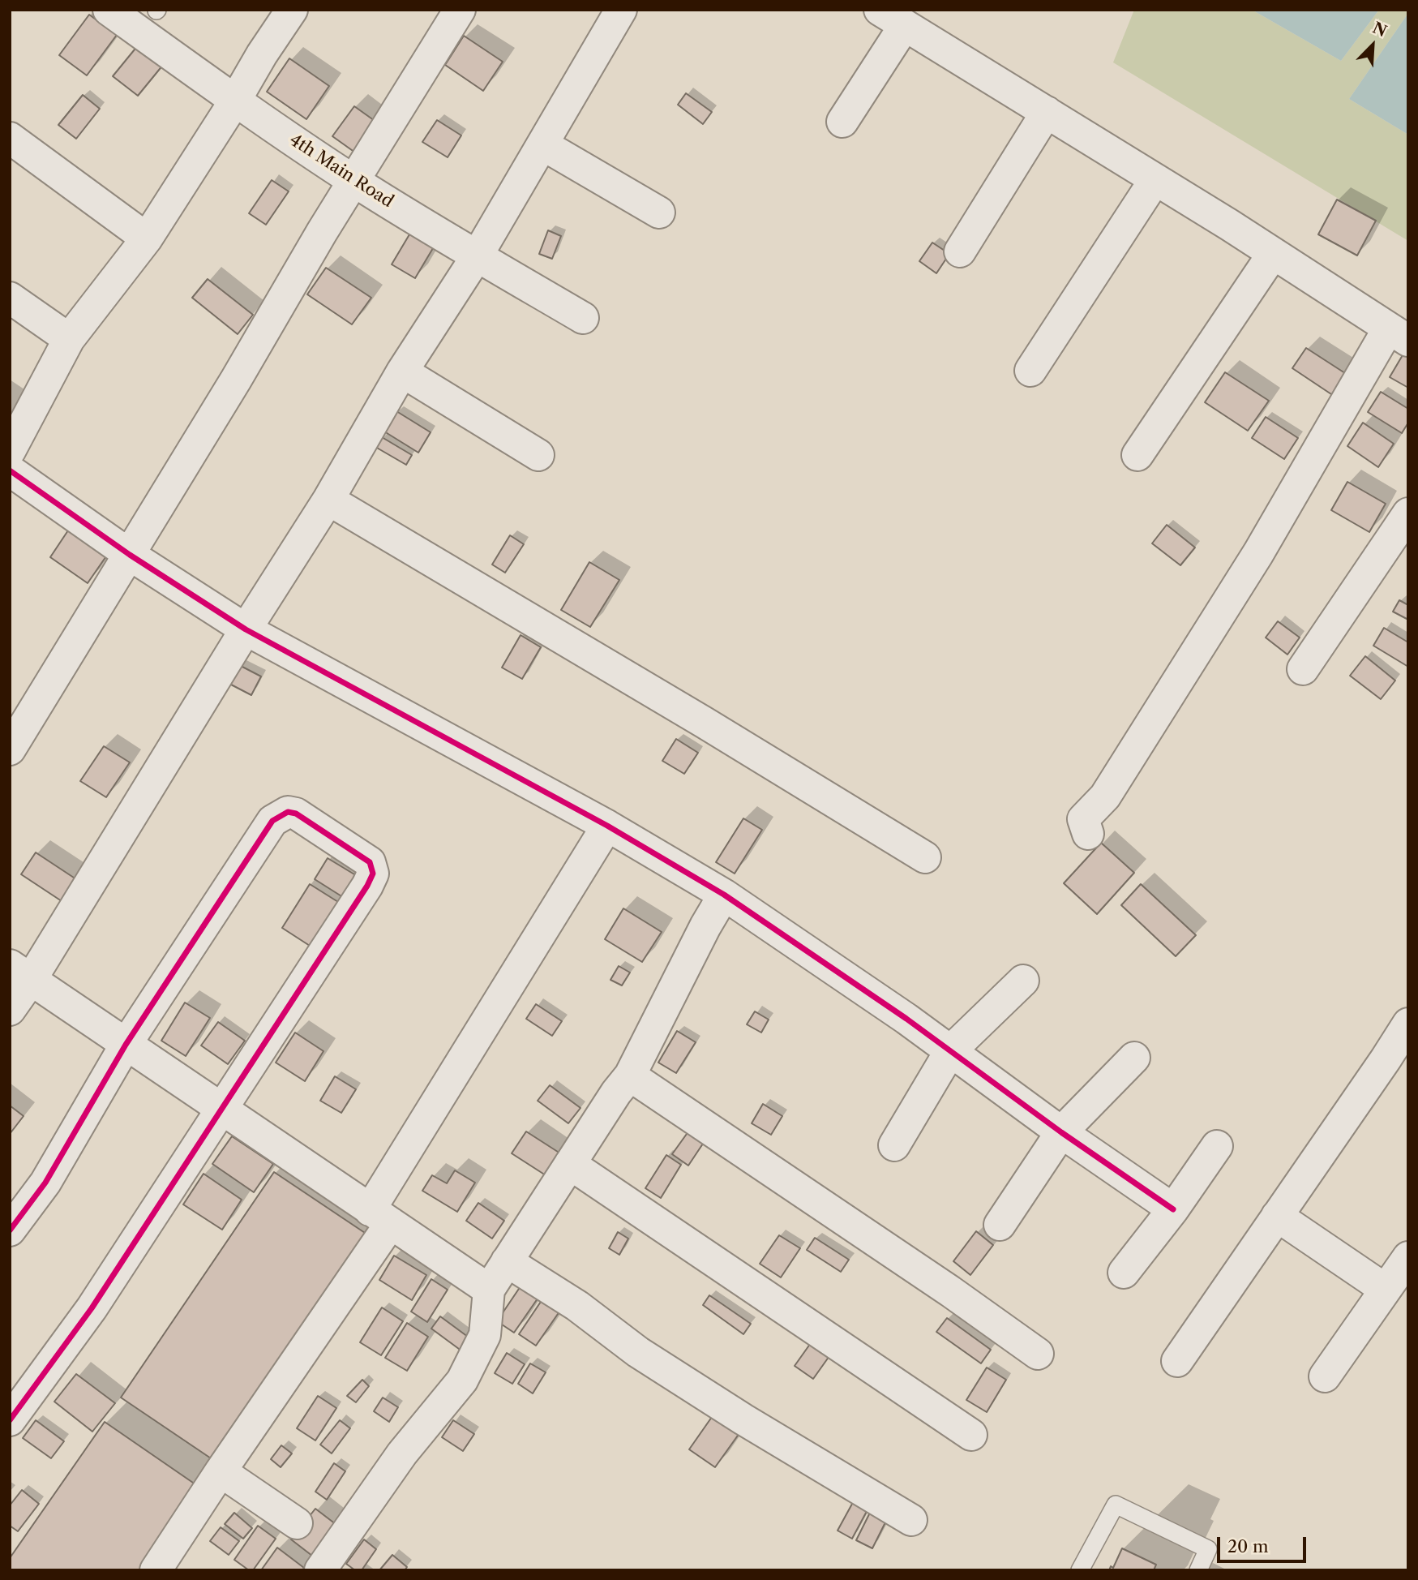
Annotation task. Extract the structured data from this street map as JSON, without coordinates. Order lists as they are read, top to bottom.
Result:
{
  "streets": {
    "street": ["4th Main Road"]
  },
  "scale_bar": "20 m",
  "north": "top right"
}
